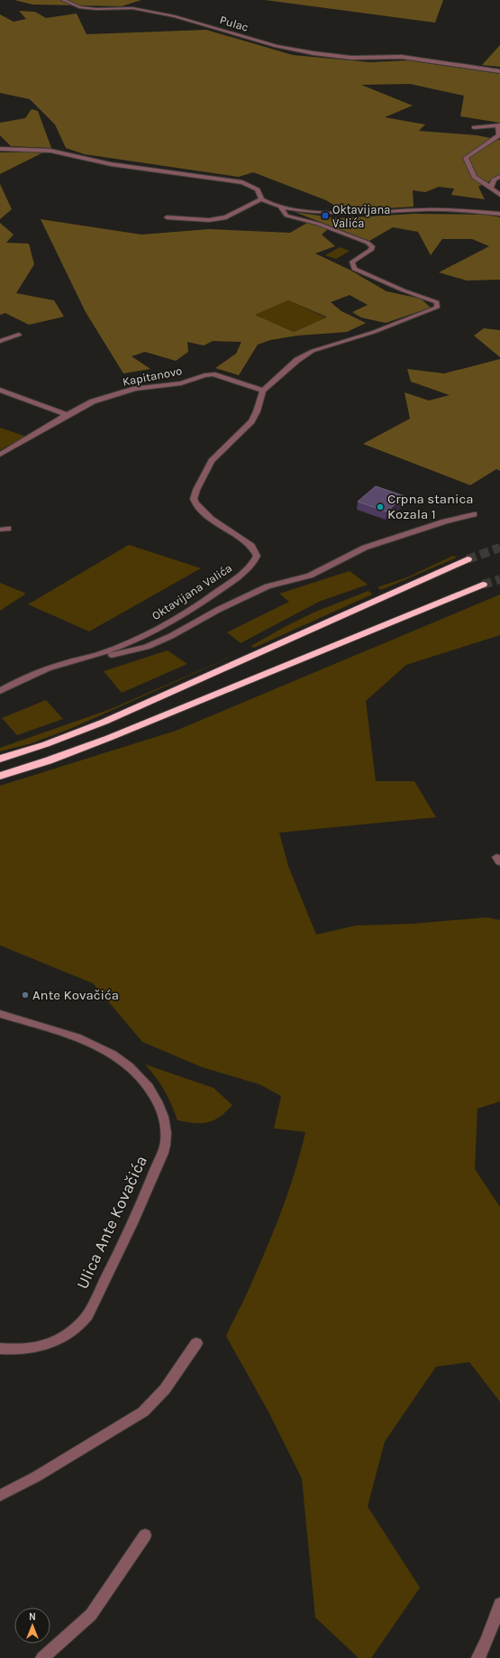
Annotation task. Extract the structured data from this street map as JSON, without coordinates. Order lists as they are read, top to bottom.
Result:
{
  "streets": {
    "street": [
      "Pulac",
      "Kapitanovo",
      "Oktavijana Valića",
      "Ulica Ante Kovačića"
    ]
  },
  "crossings": [
    ["Kapitanovo", "Oktavijana Valića"]
  ],
  "places": {
    "transit": ["Oktavijana Valića"],
    "other": ["Crpna stanica Kozala 1", "Ante Kovačića"]
  },
  "north": "top"
}
